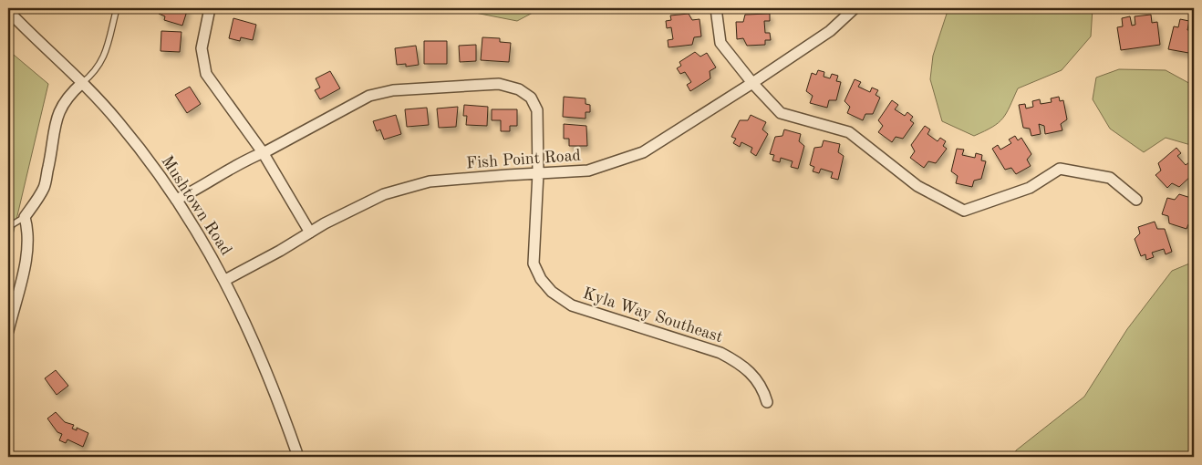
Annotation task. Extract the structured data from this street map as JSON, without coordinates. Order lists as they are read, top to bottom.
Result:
{
  "streets": {
    "street": ["Fish Point Road", "Mushtown Road", "Kyla Way Southeast"]
  },
  "crossings": [
    ["Fish Point Road", "Mushtown Road"],
    ["Fish Point Road", "Kyla Way Southeast"],
    ["Mushtown Road", "Kyla Way Southeast"]
  ]
}
